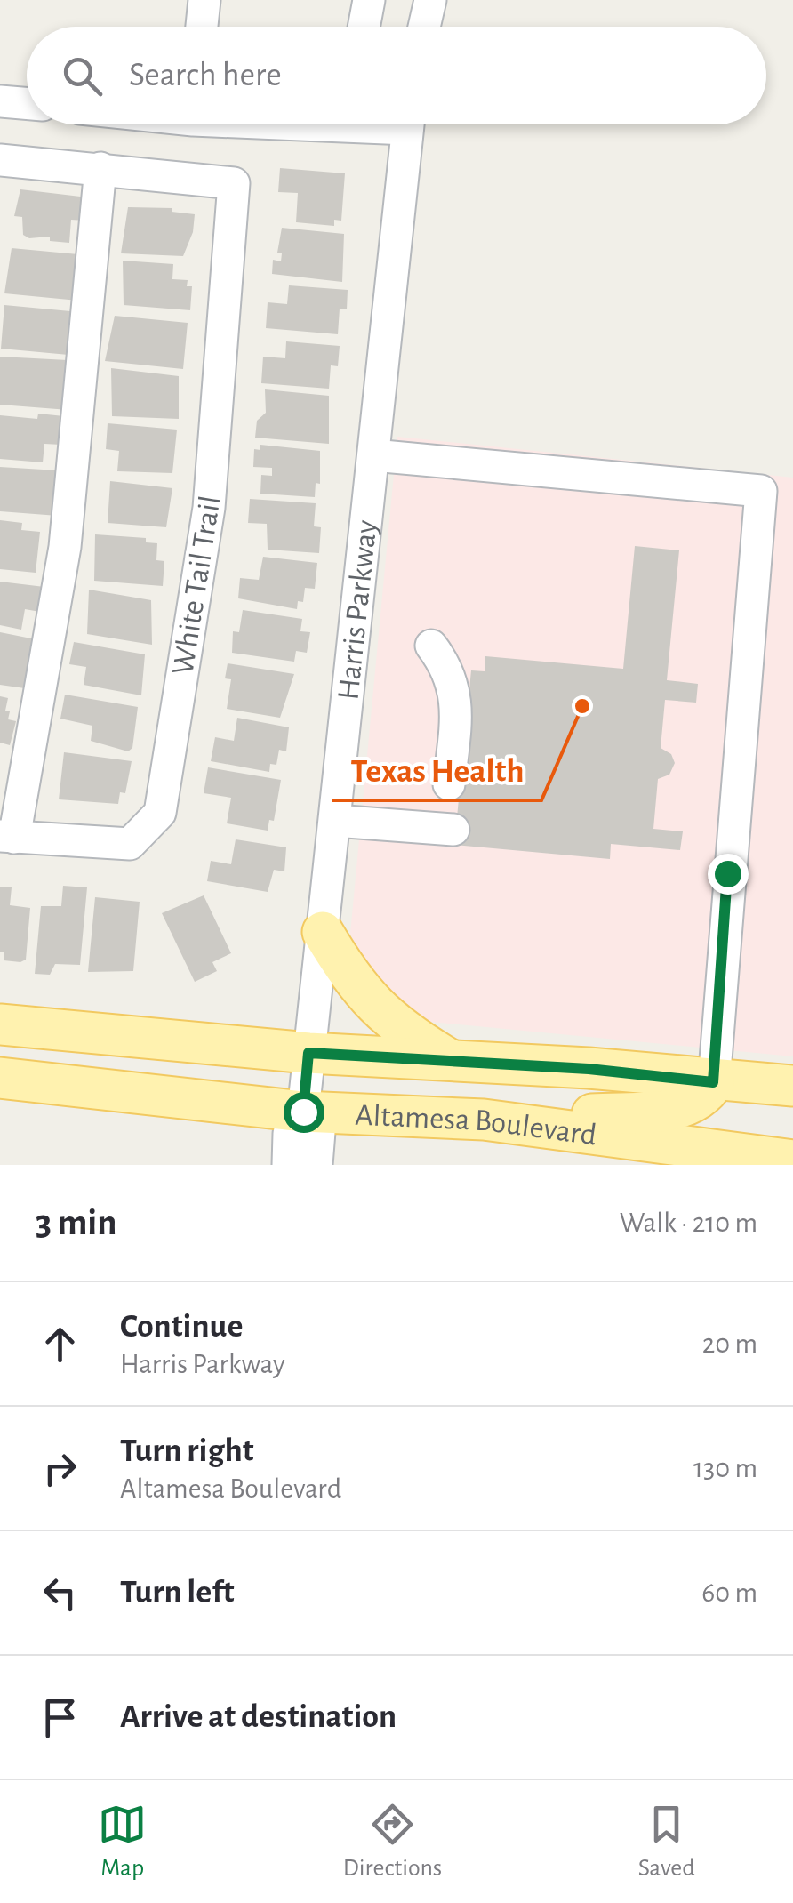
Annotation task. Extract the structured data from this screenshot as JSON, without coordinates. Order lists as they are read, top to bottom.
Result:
{
  "streets": {
    "main road": ["Altamesa Boulevard"],
    "street": ["White Tail Trail", "Harris Parkway"]
  },
  "crossings": [
    ["Harris Parkway", "Altamesa Boulevard"]
  ],
  "places": ["Texas Health"],
  "page": {
    "search": "Search here",
    "heading": ["3 min", "Walk · 210 m"],
    "list": [
      ["Continue", "Harris Parkway", "20 m"],
      ["Turn right", "Altamesa Boulevard", "130 m"],
      ["Turn left", "60 m"],
      "Arrive at destination"
    ],
    "nav": ["Map", "Directions", "Saved"]
  }
}
